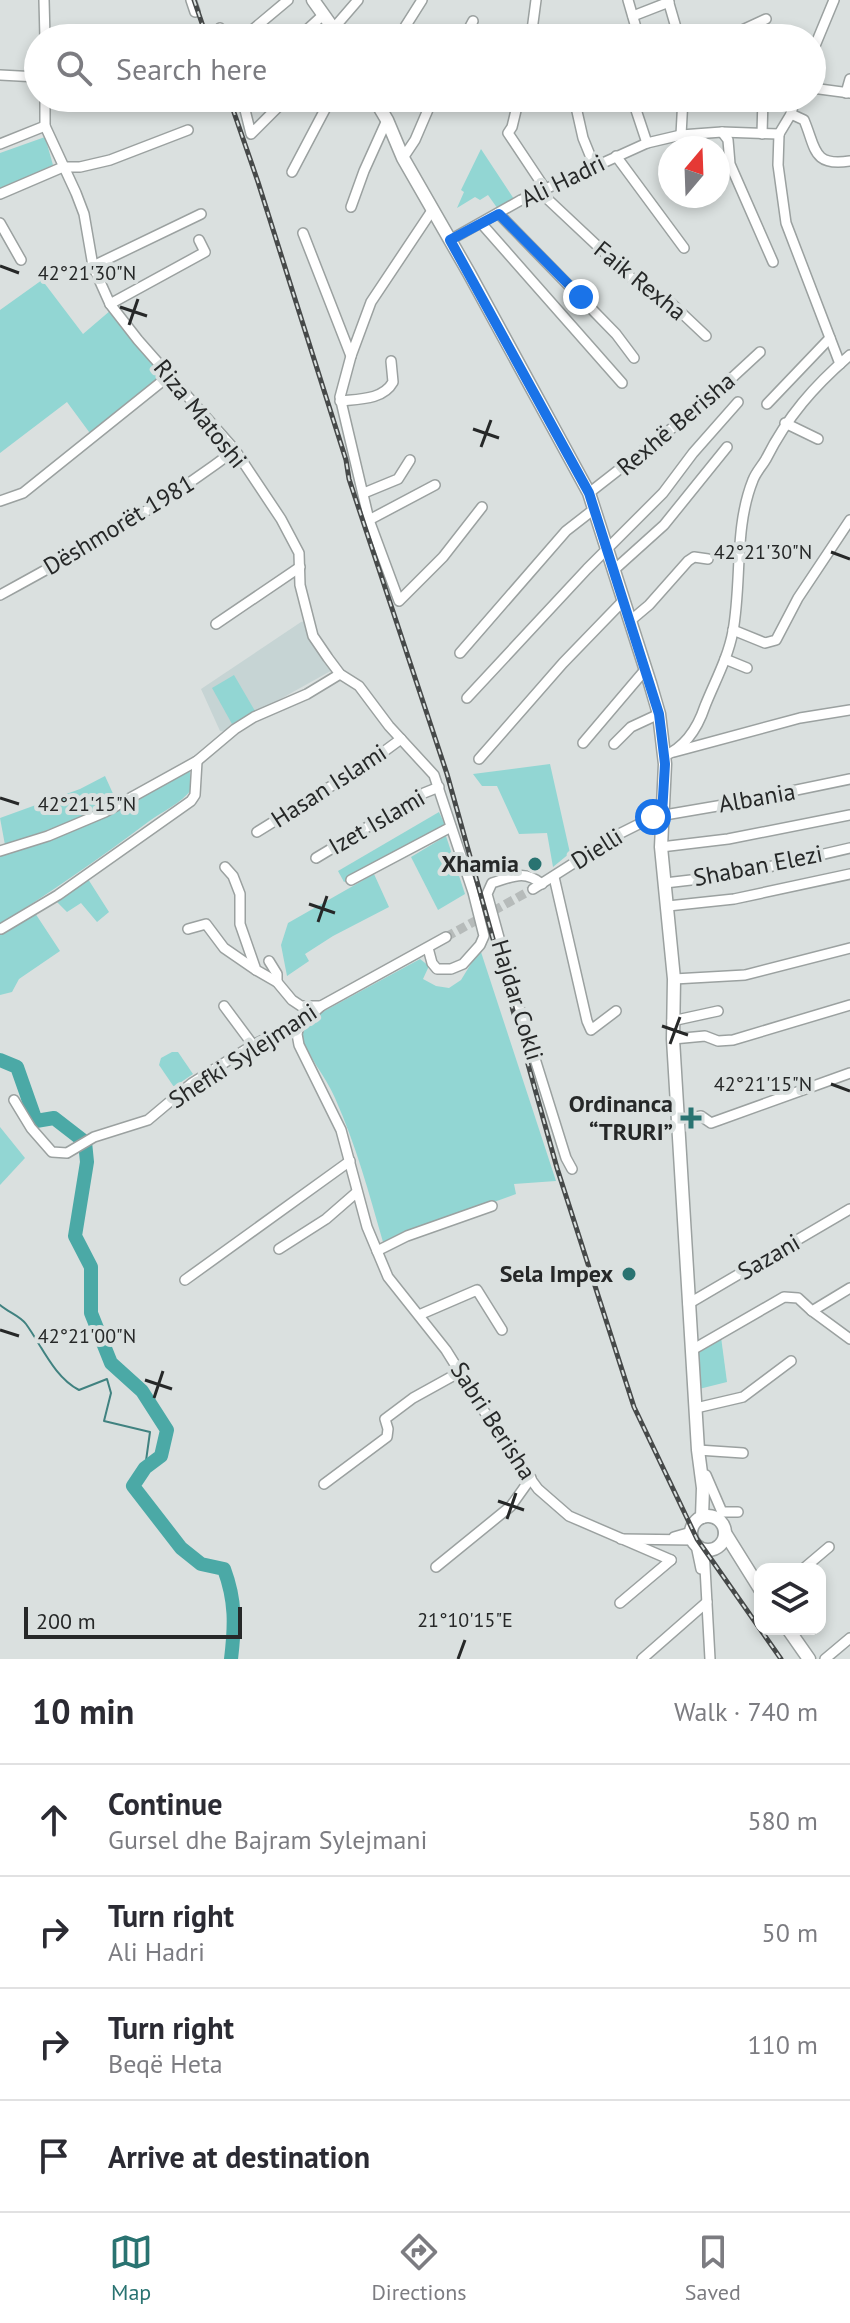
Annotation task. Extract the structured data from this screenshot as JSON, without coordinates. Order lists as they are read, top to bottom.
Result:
{
  "streets": {
    "street": [
      "Ali Hadri",
      "Faik Rexha",
      "Riza Matoshi",
      "Rexhë Berisha",
      "Dëshmorët 1981",
      "Hasan Islami",
      "Albania",
      "Izet Islami",
      "Dielli",
      "Shaban Elezi",
      "Hajdar Cokli",
      "Shefki Sylejmani",
      "Sazani",
      "Sabri Berisha"
    ]
  },
  "crossings": [
    ["Ali Hadri", "Faik Rexha"],
    ["Riza Matoshi", "Dëshmorët 1981"],
    ["Riza Matoshi", "Hasan Islami"],
    ["Riza Matoshi", "Izet Islami"],
    ["Riza Matoshi", "Shefki Sylejmani"],
    ["Albania", "Dielli"],
    ["Dielli", "Hajdar Cokli"],
    ["Shefki Sylejmani", "Sabri Berisha"]
  ],
  "places": {
    "other": ["Xhamia", "Sela Impex"],
    "health": ["Ordinanca “TRURI”"]
  },
  "scale_bar": "200 m",
  "north": "top",
  "page": {
    "search": "Search here",
    "scale": "200 m",
    "heading": ["10 min", "Walk · 740 m"],
    "list": [
      ["Continue", "Gursel dhe Bajram Sylejmani", "580 m"],
      ["Turn right", "Ali Hadri", "50 m"],
      ["Turn right", "Beqë Heta", "110 m"],
      "Arrive at destination"
    ],
    "nav": ["Map", "Directions", "Saved"]
  },
  "coordinates": [
    "42°21'30\"N",
    "42°21'15\"N",
    "42°21'00\"N",
    "21°10'15\"E"
  ]
}
